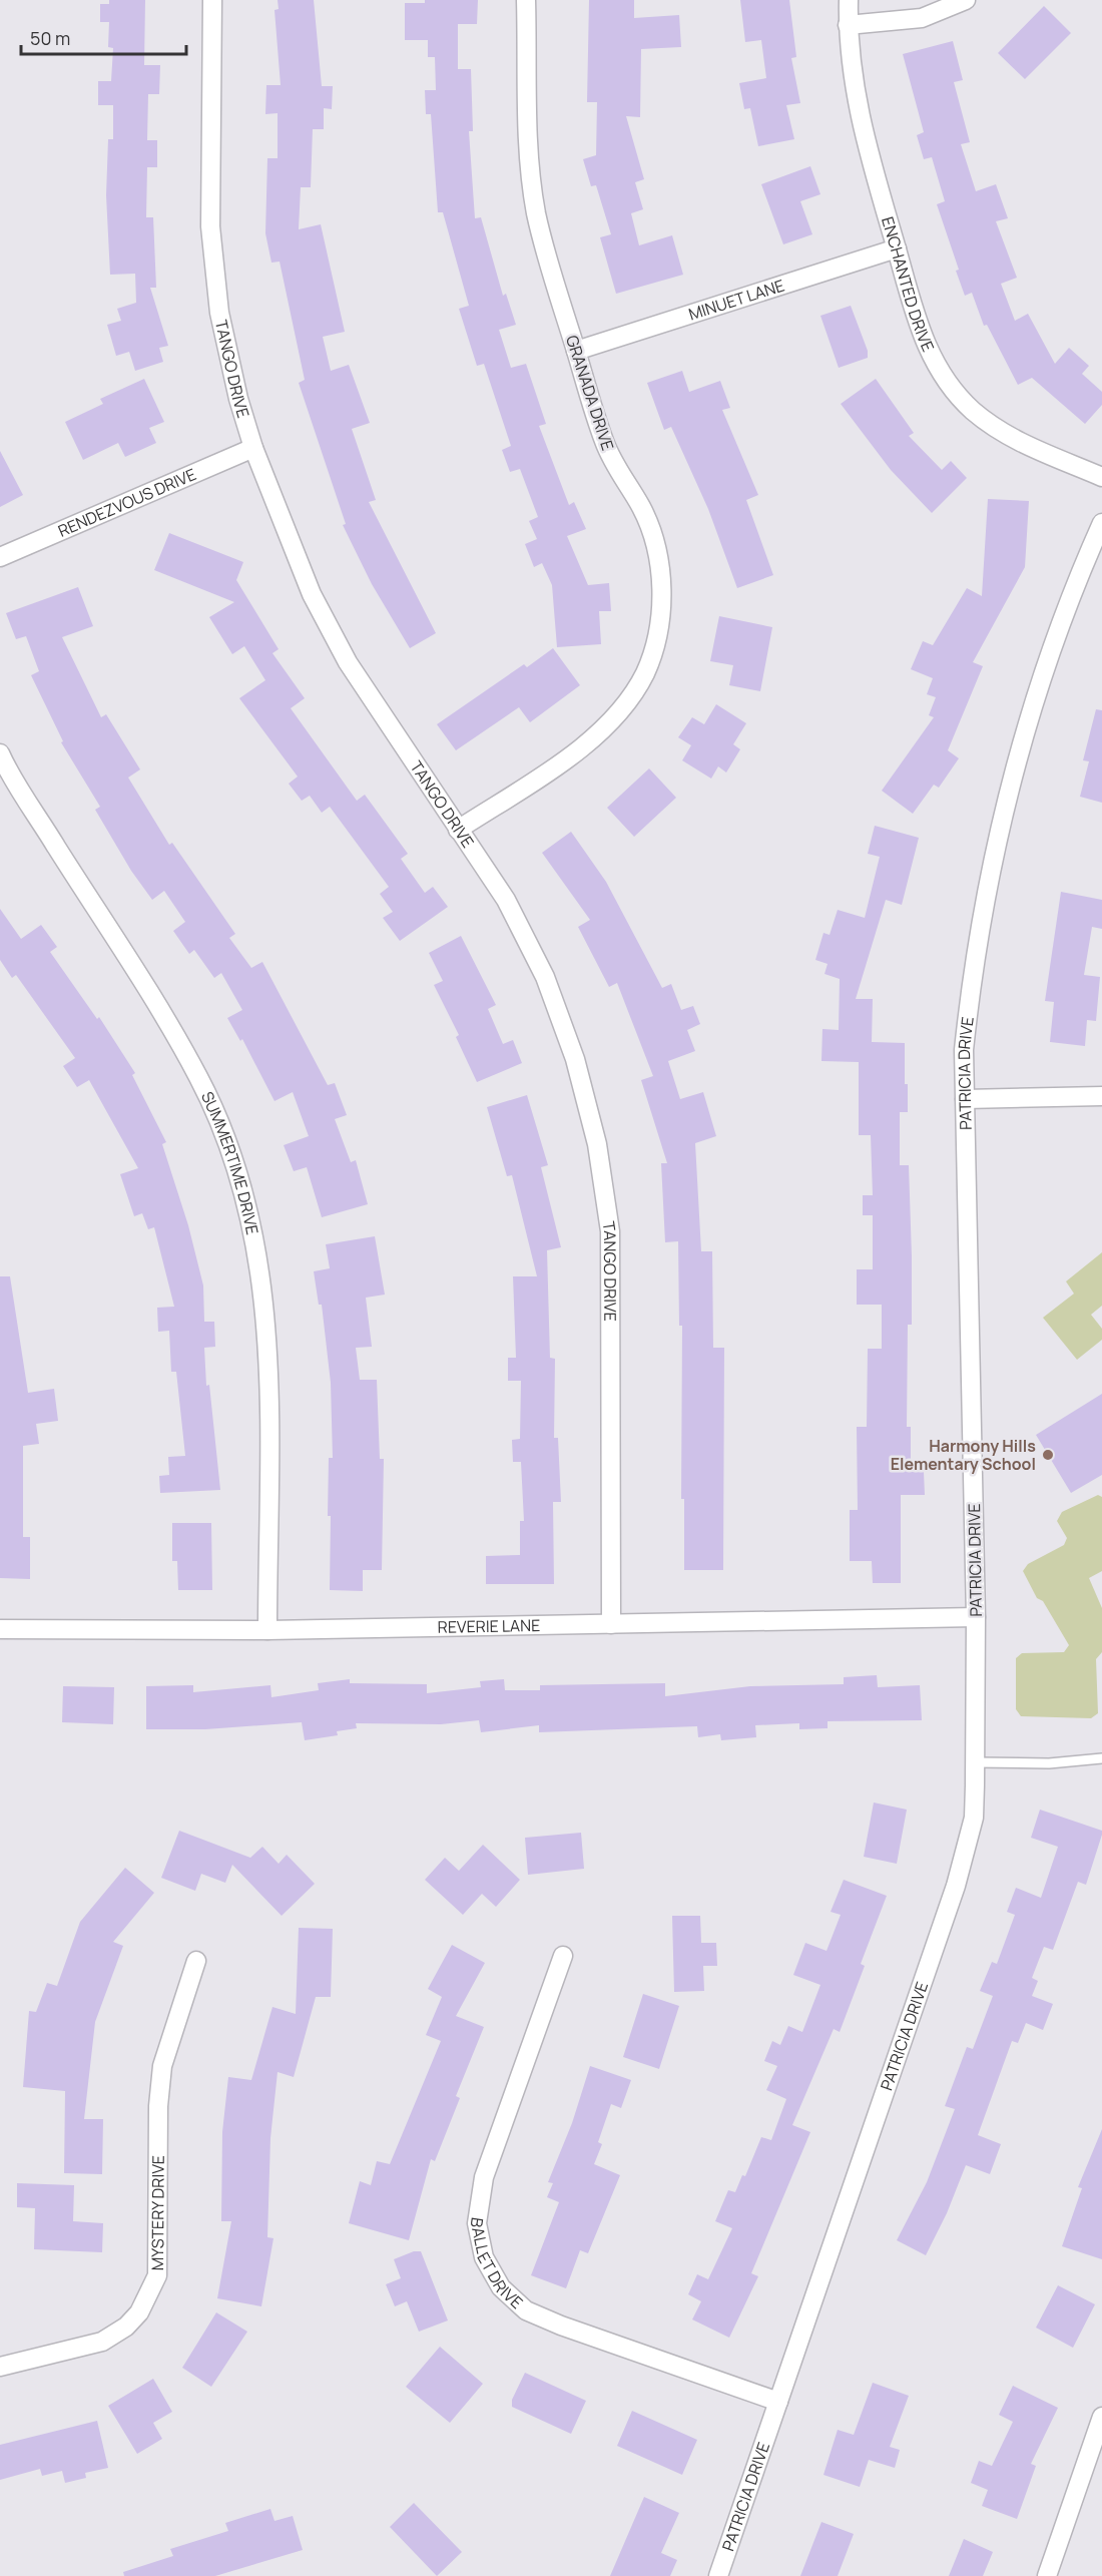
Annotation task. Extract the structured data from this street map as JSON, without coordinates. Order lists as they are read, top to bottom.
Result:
{
  "streets": {
    "street": [
      "ENCHANTED DRIVE",
      "MINUET LANE",
      "TANGO DRIVE",
      "GRANADA DRIVE",
      "RENDEZVOUS DRIVE",
      "PATRICIA DRIVE",
      "SUMMERTIME DRIVE",
      "REVERIE LANE",
      "MYSTERY DRIVE",
      "BALLET DRIVE"
    ]
  },
  "crossings": [
    ["ENCHANTED DRIVE", "MINUET LANE"],
    ["MINUET LANE", "GRANADA DRIVE"],
    ["TANGO DRIVE", "GRANADA DRIVE"],
    ["TANGO DRIVE", "RENDEZVOUS DRIVE"],
    ["TANGO DRIVE", "REVERIE LANE"],
    ["PATRICIA DRIVE", "REVERIE LANE"],
    ["PATRICIA DRIVE", "BALLET DRIVE"],
    ["SUMMERTIME DRIVE", "REVERIE LANE"]
  ],
  "places": ["Harmony Hills Elementary School"],
  "scale_bar": "50 m"
}
